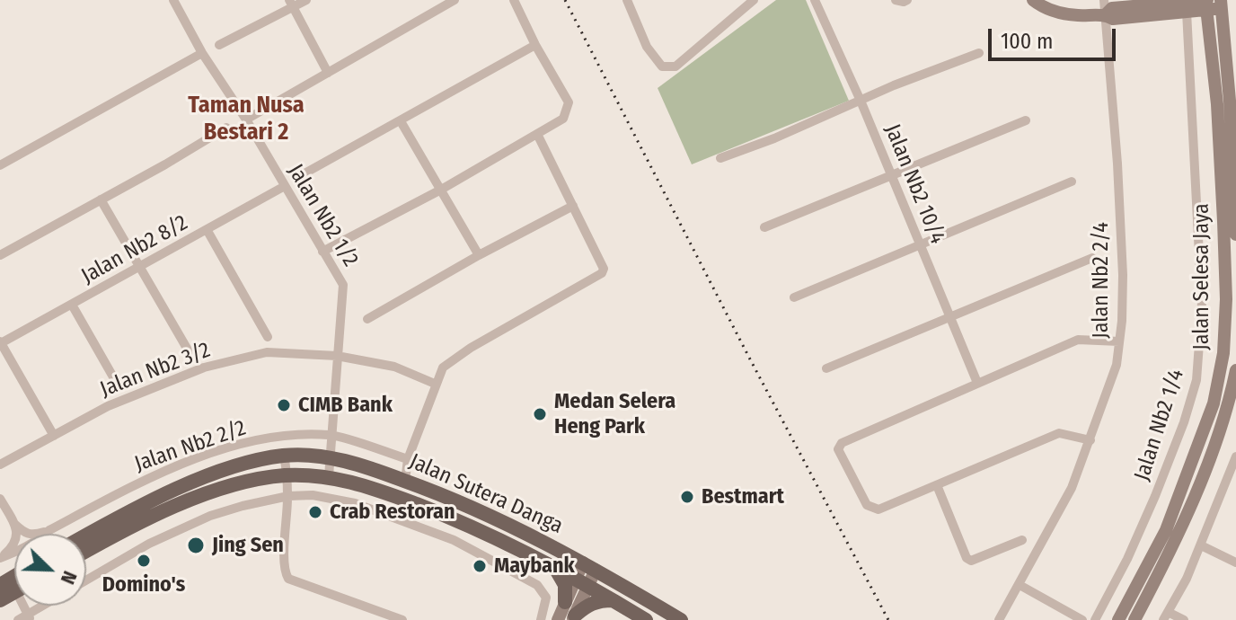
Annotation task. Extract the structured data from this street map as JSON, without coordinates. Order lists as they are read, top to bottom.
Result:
{
  "streets": {
    "main road": ["Jalan Selesa Jaya", "Jalan Sutera Danga"],
    "street": [
      "Jalan Nb2 10/4",
      "Jalan Nb2 1/2",
      "Jalan Nb2 8/2",
      "Jalan Nb2 2/4",
      "Jalan Nb2 3/2",
      "Jalan Nb2 1/4",
      "Jalan Nb2 2/2"
    ]
  },
  "crossings": [
    ["Jalan Nb2 1/2", "Jalan Nb2 8/2"],
    ["Jalan Nb2 1/2", "Jalan Nb2 3/2"],
    ["Jalan Nb2 1/2", "Jalan Nb2 2/2"],
    ["Jalan Nb2 1/2", "Jalan Sutera Danga"]
  ],
  "districts": ["Taman Nusa Bestari 2"],
  "places": [
    "CIMB Bank",
    "Medan Selera Heng Park",
    "Bestmart",
    "Crab Restoran",
    "Jing Sen",
    "Domino's",
    "Maybank"
  ],
  "scale_bar": "100 m",
  "north": "bottom right"
}
